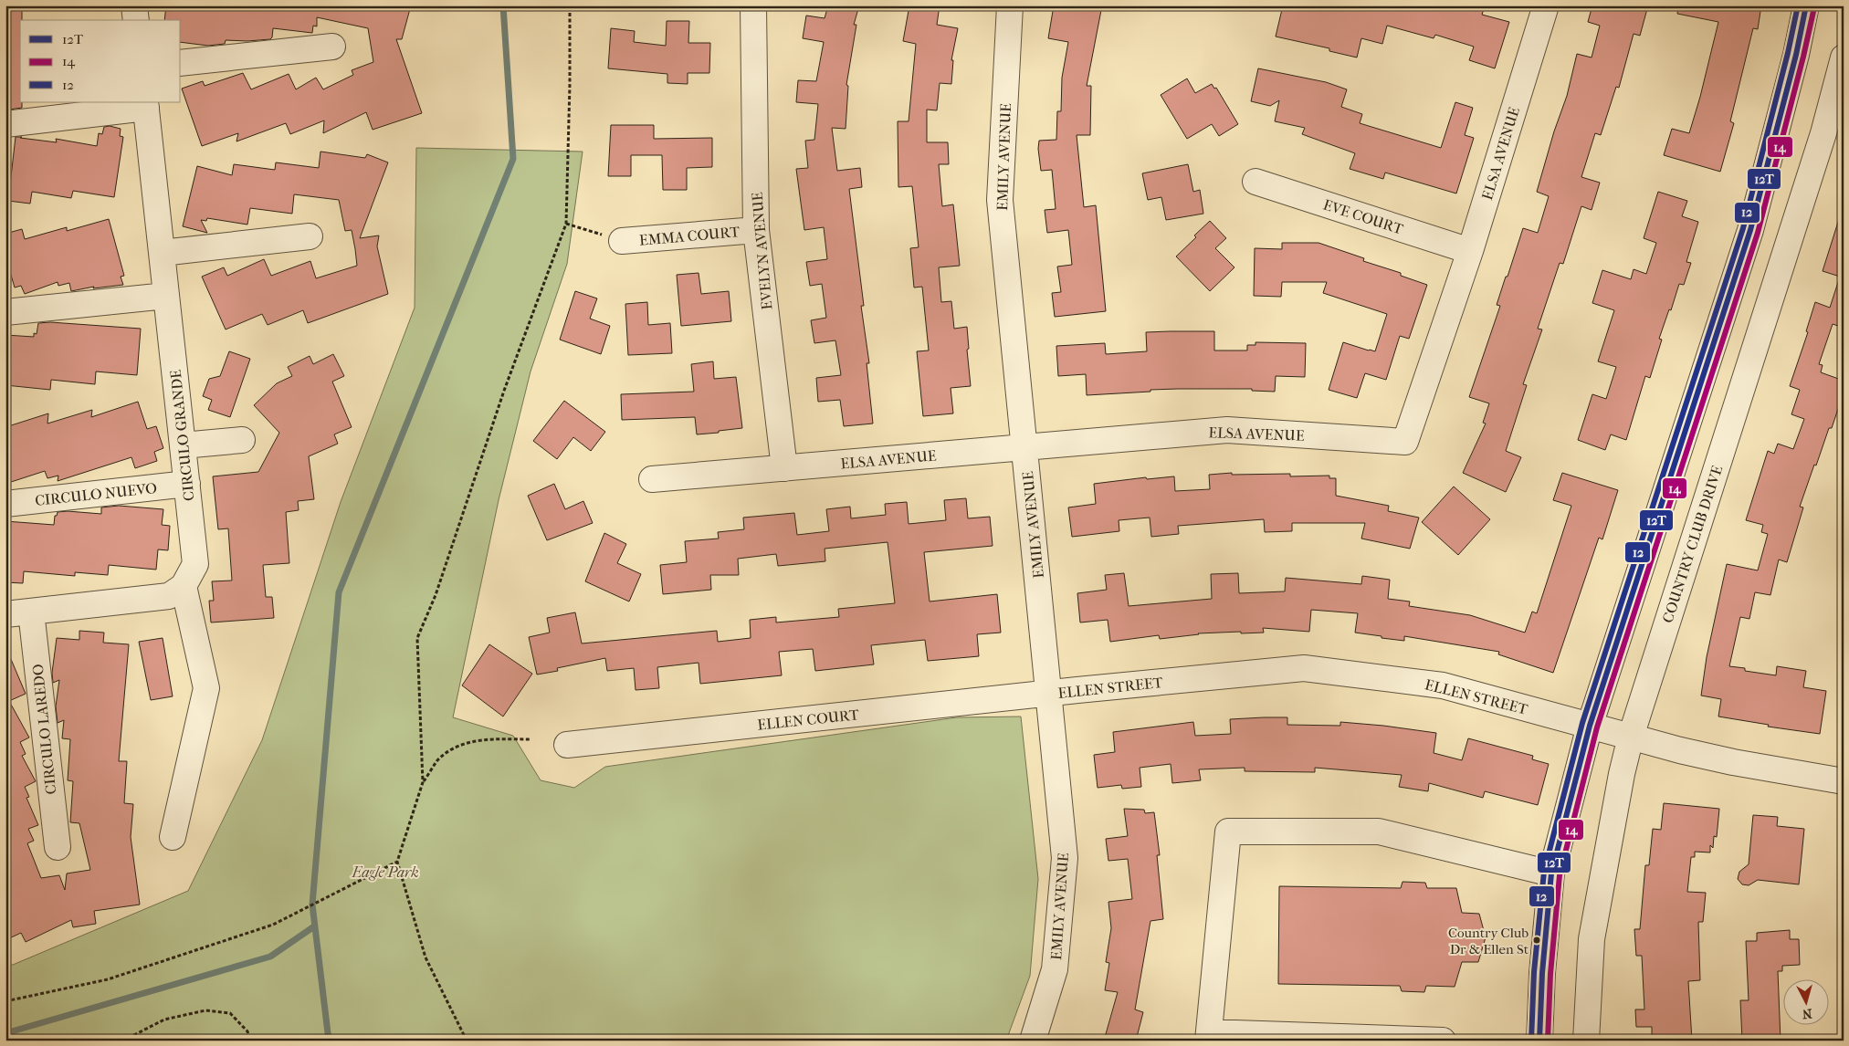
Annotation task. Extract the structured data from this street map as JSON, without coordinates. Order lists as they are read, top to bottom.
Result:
{
  "streets": {
    "street": [
      "ELSA AVENUE",
      "EMILY AVENUE",
      "EVE COURT",
      "EMMA COURT",
      "EVELYN AVENUE",
      "CIRCULO GRANDE",
      "CIRCULO NUEVO",
      "COUNTRY CLUB DRIVE",
      "ELLEN STREET",
      "ELLEN COURT",
      "CIRCULO LAREDO"
    ]
  },
  "crossings": [
    ["ELSA AVENUE", "EMILY AVENUE"],
    ["ELSA AVENUE", "EVE COURT"],
    ["ELSA AVENUE", "EVELYN AVENUE"],
    ["EMILY AVENUE", "ELLEN STREET"],
    ["EMILY AVENUE", "ELLEN COURT"],
    ["EMMA COURT", "EVELYN AVENUE"],
    ["CIRCULO GRANDE", "CIRCULO NUEVO"],
    ["COUNTRY CLUB DRIVE", "ELLEN STREET"],
    ["ELLEN STREET", "ELLEN COURT"]
  ],
  "parks": ["Eagle Park"],
  "places": ["Country Club Dr & Ellen St"],
  "lines": ["transit line 12T", "transit line 12", "transit line 14"],
  "legend": ["12T", "14", "12"],
  "north": "bottom"
}
